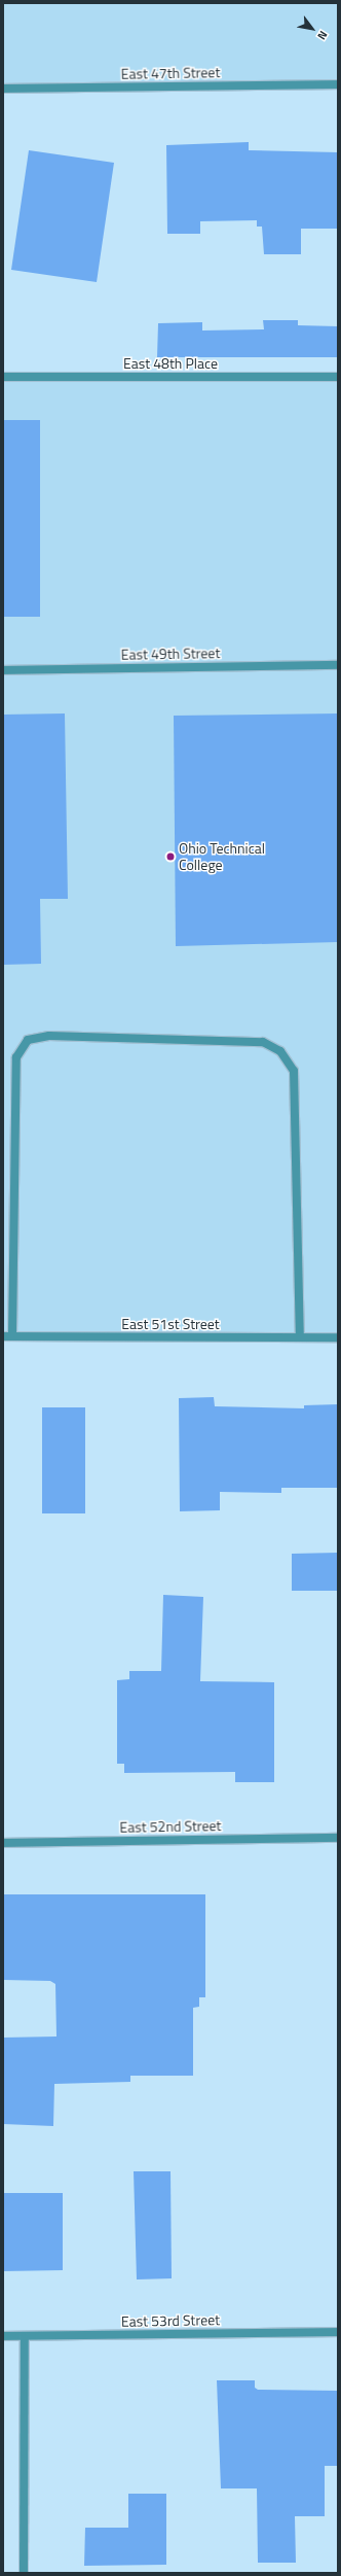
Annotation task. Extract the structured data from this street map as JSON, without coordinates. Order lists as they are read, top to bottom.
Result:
{
  "streets": {
    "street": [
      "East 47th Street",
      "East 48th Place",
      "East 49th Street",
      "East 51st Street",
      "East 52nd Street",
      "East 53rd Street"
    ]
  },
  "places": ["Ohio Technical College"],
  "north": "bottom right"
}
